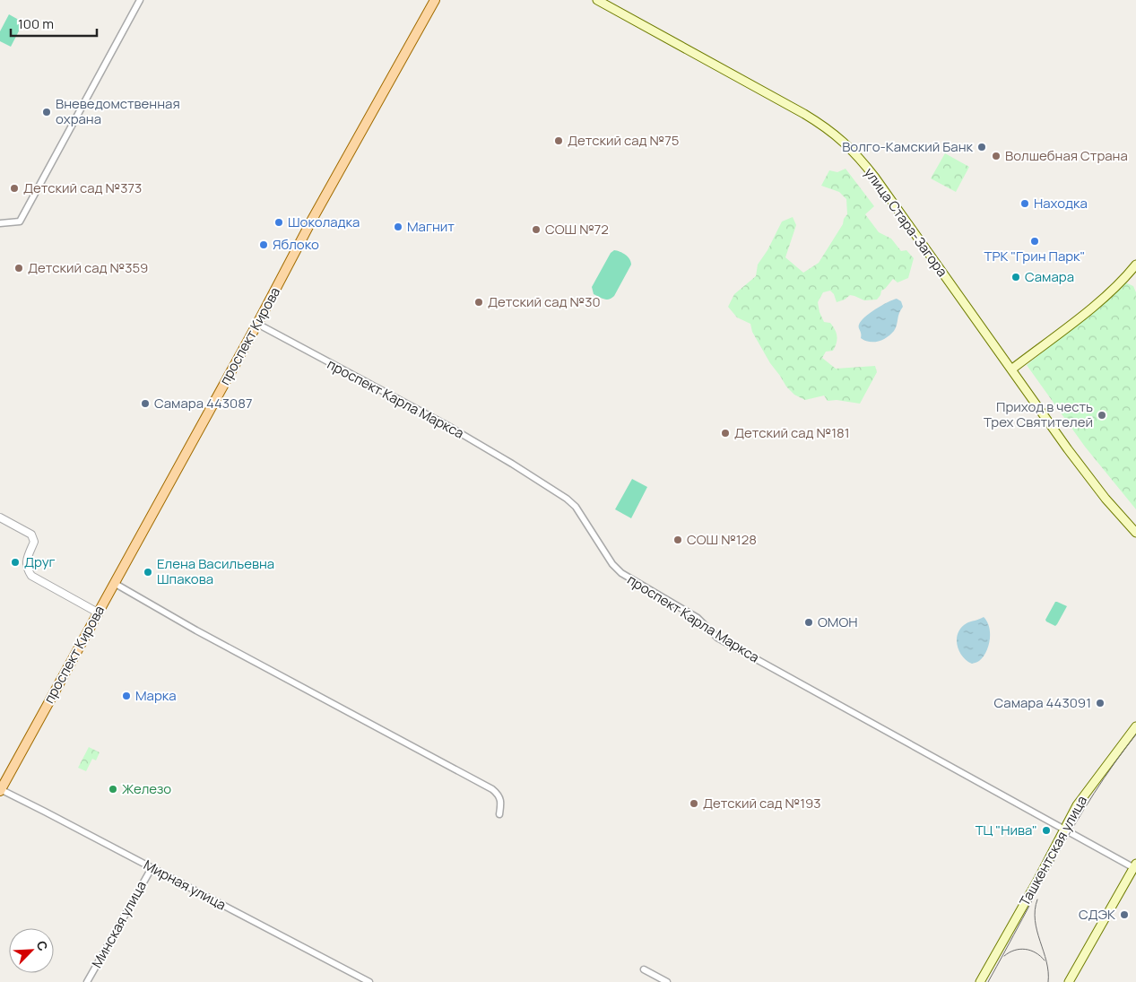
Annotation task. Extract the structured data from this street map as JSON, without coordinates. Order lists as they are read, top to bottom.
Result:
{
  "streets": {
    "main road": ["улица Стара-Загора", "проспект Кирова", "Ташкентская улица"],
    "street": ["проспект Карла Маркса", "Мирная улица", "Минская улица"]
  },
  "crossings": [
    ["проспект Кирова", "проспект Карла Маркса"],
    ["проспект Кирова", "Мирная улица"],
    ["проспект Карла Маркса", "Ташкентская улица"],
    ["Мирная улица", "Минская улица"]
  ],
  "places": [
    "Вневедомственная охрана",
    "Детский сад №75",
    "Волго-Камский Банк",
    "Волшебная Страна",
    "Детский сад №373",
    "Находка",
    "Шоколадка",
    "Магнит",
    "СОШ №72",
    "ТРК \"Грин Парк\"",
    "Яблоко",
    "Детский сад №359",
    "Самара",
    "Детский сад №30",
    "Самара 443087",
    "Приход в честь Трех Святителей",
    "Детский сад №181",
    "СОШ №128",
    "Друг",
    "Елена Васильевна Шпакова",
    "ОМОН",
    "Марка",
    "Самара 443091",
    "Железо",
    "Детский сад №193",
    "ТЦ \"Нива\"",
    "СДЭК"
  ],
  "scale_bar": "100 m",
  "north": "top right"
}
